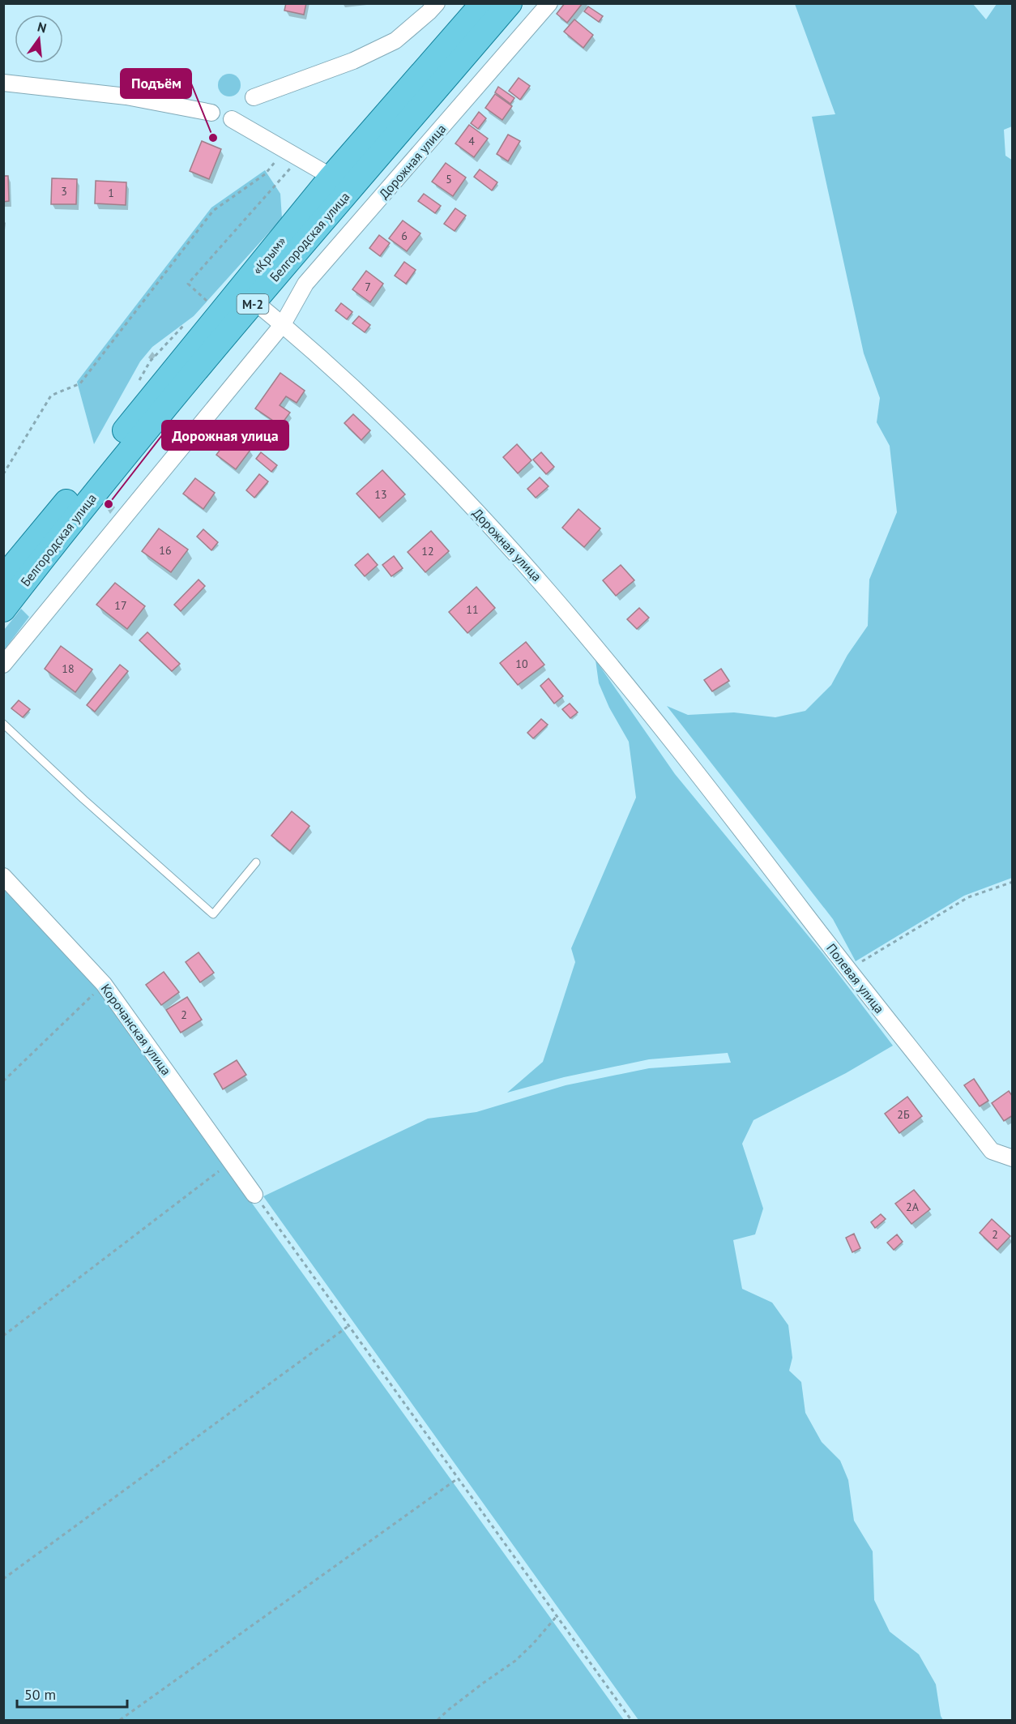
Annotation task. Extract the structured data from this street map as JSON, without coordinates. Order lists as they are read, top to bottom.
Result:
{
  "streets": {
    "main road": ["Белгородская улица", "«Крым»", "М-2"],
    "street": ["Дорожная улица", "Полевая улица", "Корочанская улица"]
  },
  "crossings": [
    ["Дорожная улица", "Белгородская улица"],
    ["Дорожная улица", "Полевая улица"]
  ],
  "places": ["Подъём", "Дорожная улица"],
  "house_numbers": [
    "4",
    "5",
    "3",
    "1",
    "6",
    "7",
    "13",
    "16",
    "12",
    "17",
    "11",
    "10",
    "18",
    "2",
    "2Б",
    "2А",
    "2"
  ],
  "scale_bar": "50 m",
  "north": "top"
}
